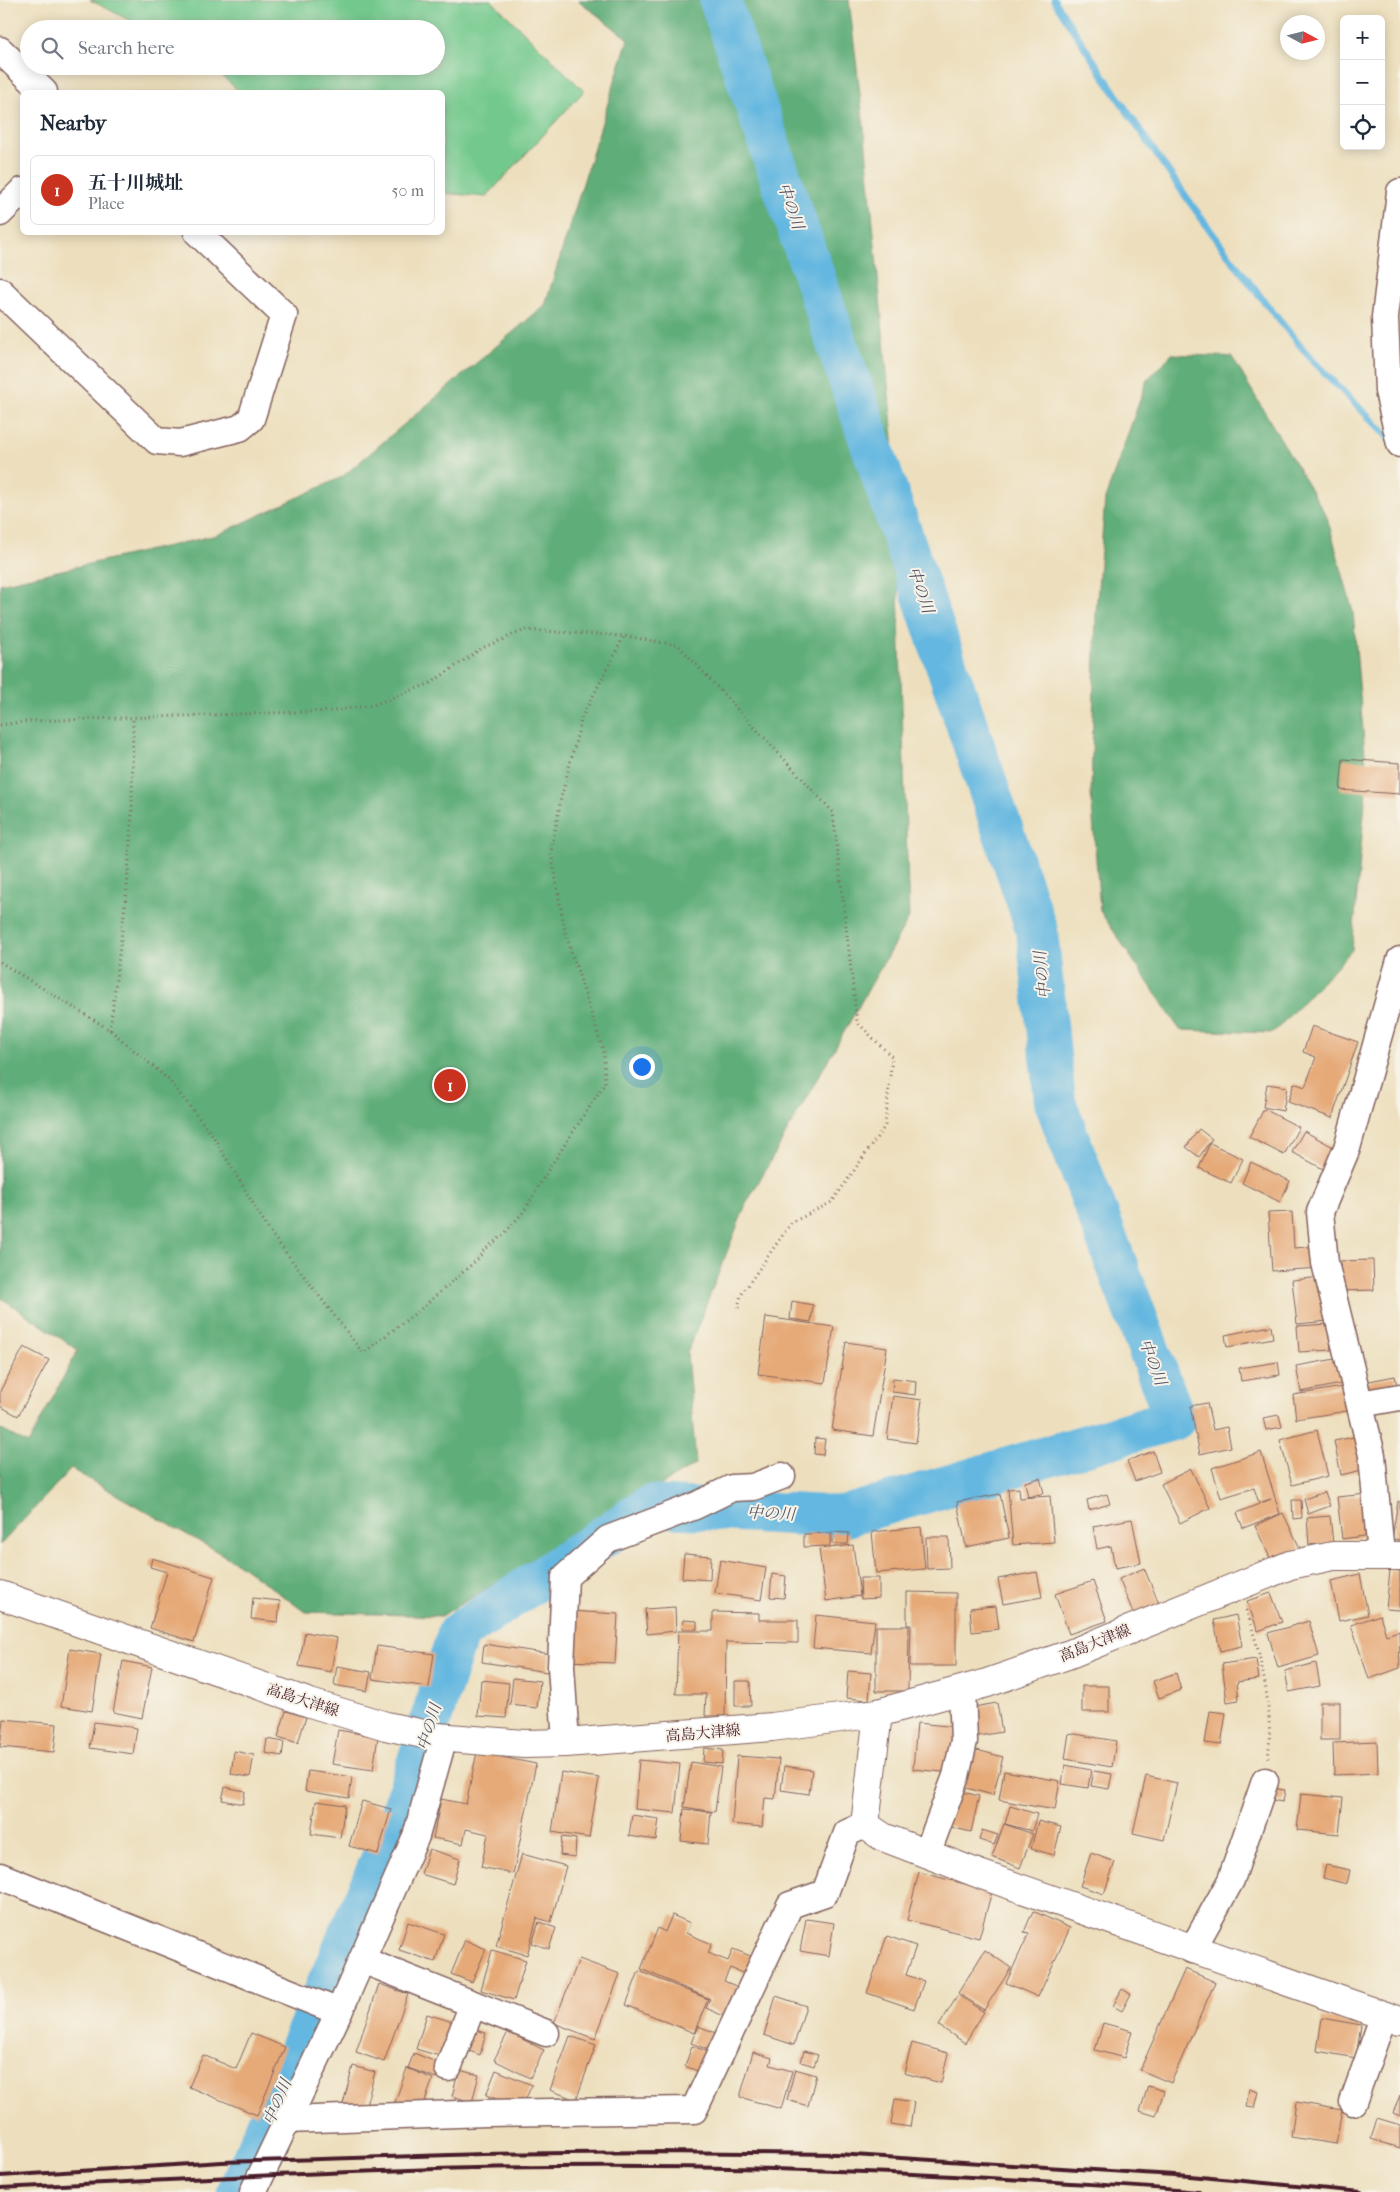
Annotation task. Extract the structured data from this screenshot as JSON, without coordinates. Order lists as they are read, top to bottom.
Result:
{
  "streets": {
    "main road": ["高島大津線"]
  },
  "water": ["中の川"],
  "north": "right",
  "page": {
    "map_buttons": ["+", "−"],
    "search": "Search here",
    "heading": "Nearby",
    "list": [
      {
        "mark": "1",
        "name": "五十川城址",
        "note": "Place",
        "value": "50 m"
      }
    ],
    "pins": "1"
  }
}
